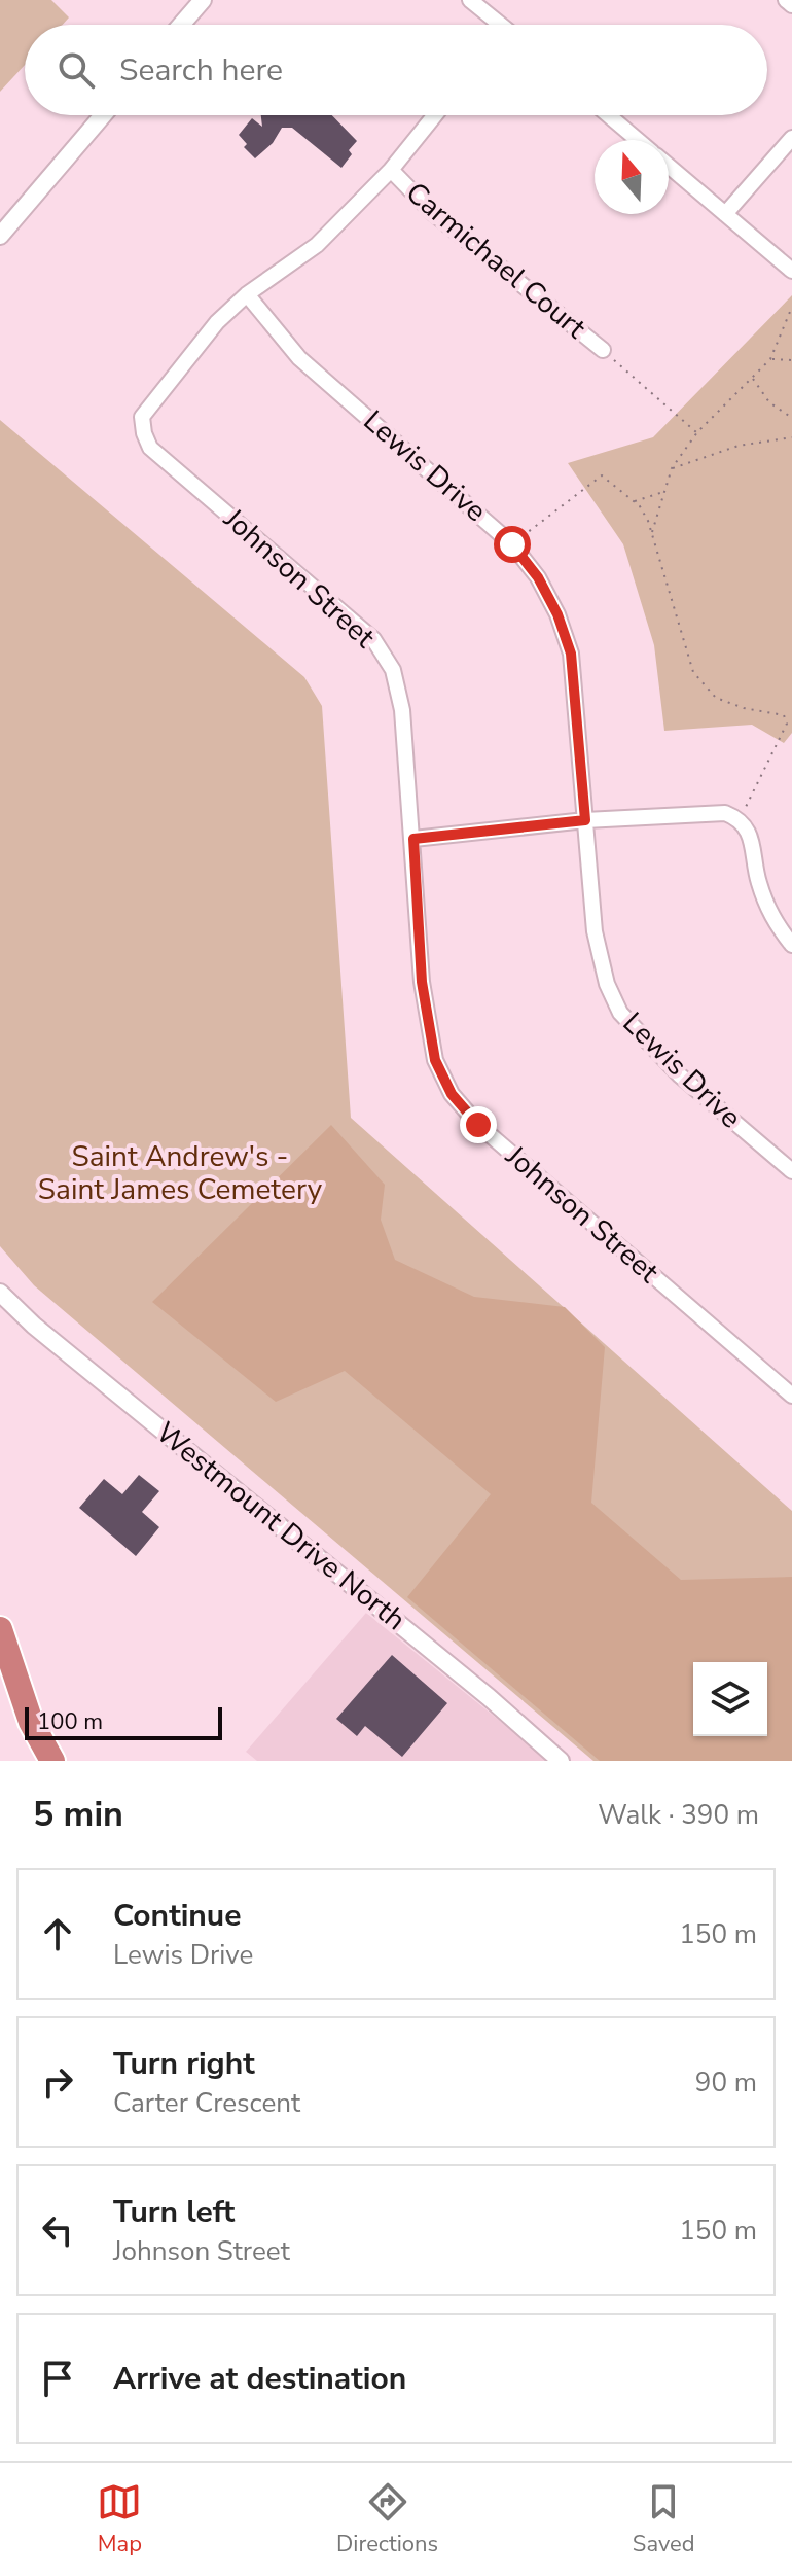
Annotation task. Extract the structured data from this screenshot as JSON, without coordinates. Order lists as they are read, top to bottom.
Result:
{
  "streets": {
    "street": [
      "Carmichael Court",
      "Lewis Drive",
      "Johnson Street",
      "Westmount Drive North"
    ]
  },
  "crossings": [
    ["Carmichael Court", "Johnson Street"],
    ["Lewis Drive", "Johnson Street"]
  ],
  "parks": ["Saint Andrew's - Saint James Cemetery"],
  "scale_bar": "100 m",
  "north": "top",
  "page": {
    "search": "Search here",
    "scale": "100 m",
    "heading": ["5 min", "Walk · 390 m"],
    "list": [
      ["Continue", "Lewis Drive", "150 m"],
      ["Turn right", "Carter Crescent", "90 m"],
      ["Turn left", "Johnson Street", "150 m"],
      "Arrive at destination"
    ],
    "nav": ["Map", "Directions", "Saved"]
  }
}
